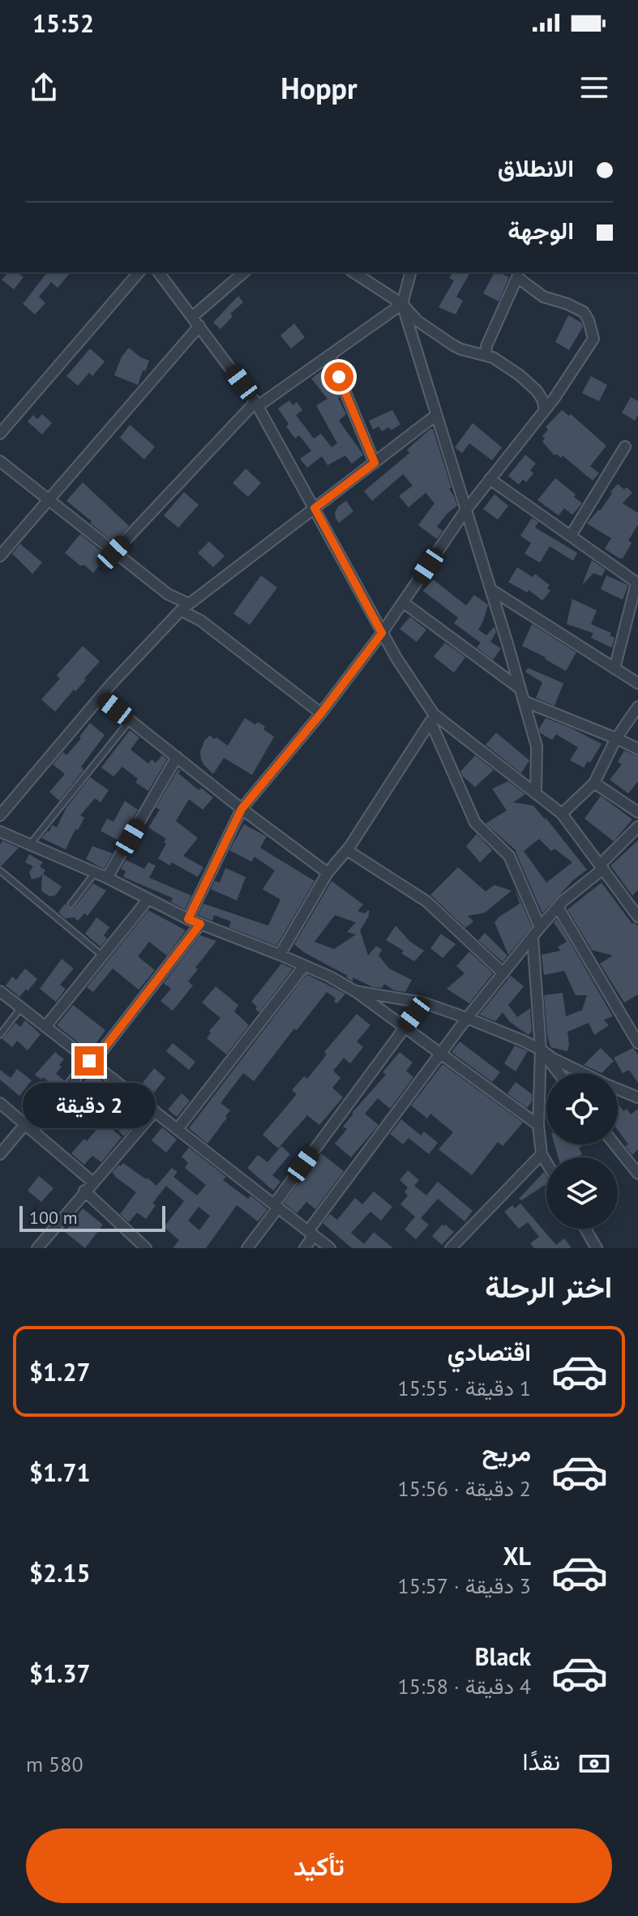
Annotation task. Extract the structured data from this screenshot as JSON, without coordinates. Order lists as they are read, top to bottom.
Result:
{
  "scale_bar": "100 m",
  "page": {
    "status": "15:52",
    "header": "Hoppr",
    "banner": ["الانطلاق", "الوجهة"],
    "bubble": "2 دقيقة",
    "scale": "100 m",
    "heading": "اختر الرحلة",
    "list": [
      {
        "name": "اقتصادي",
        "note": "1 دقيقة · 15:55",
        "value": "$1.27"
      },
      {
        "name": "مريح",
        "note": "2 دقيقة · 15:56",
        "value": "$1.71"
      },
      {
        "name": "XL",
        "note": "3 دقيقة · 15:57",
        "value": "$2.15"
      },
      {
        "name": "Black",
        "note": "4 دقيقة · 15:58",
        "value": "$1.37"
      }
    ],
    "pay": ["نقدًا", "580 m"],
    "buttons": "تأكيد"
  }
}
